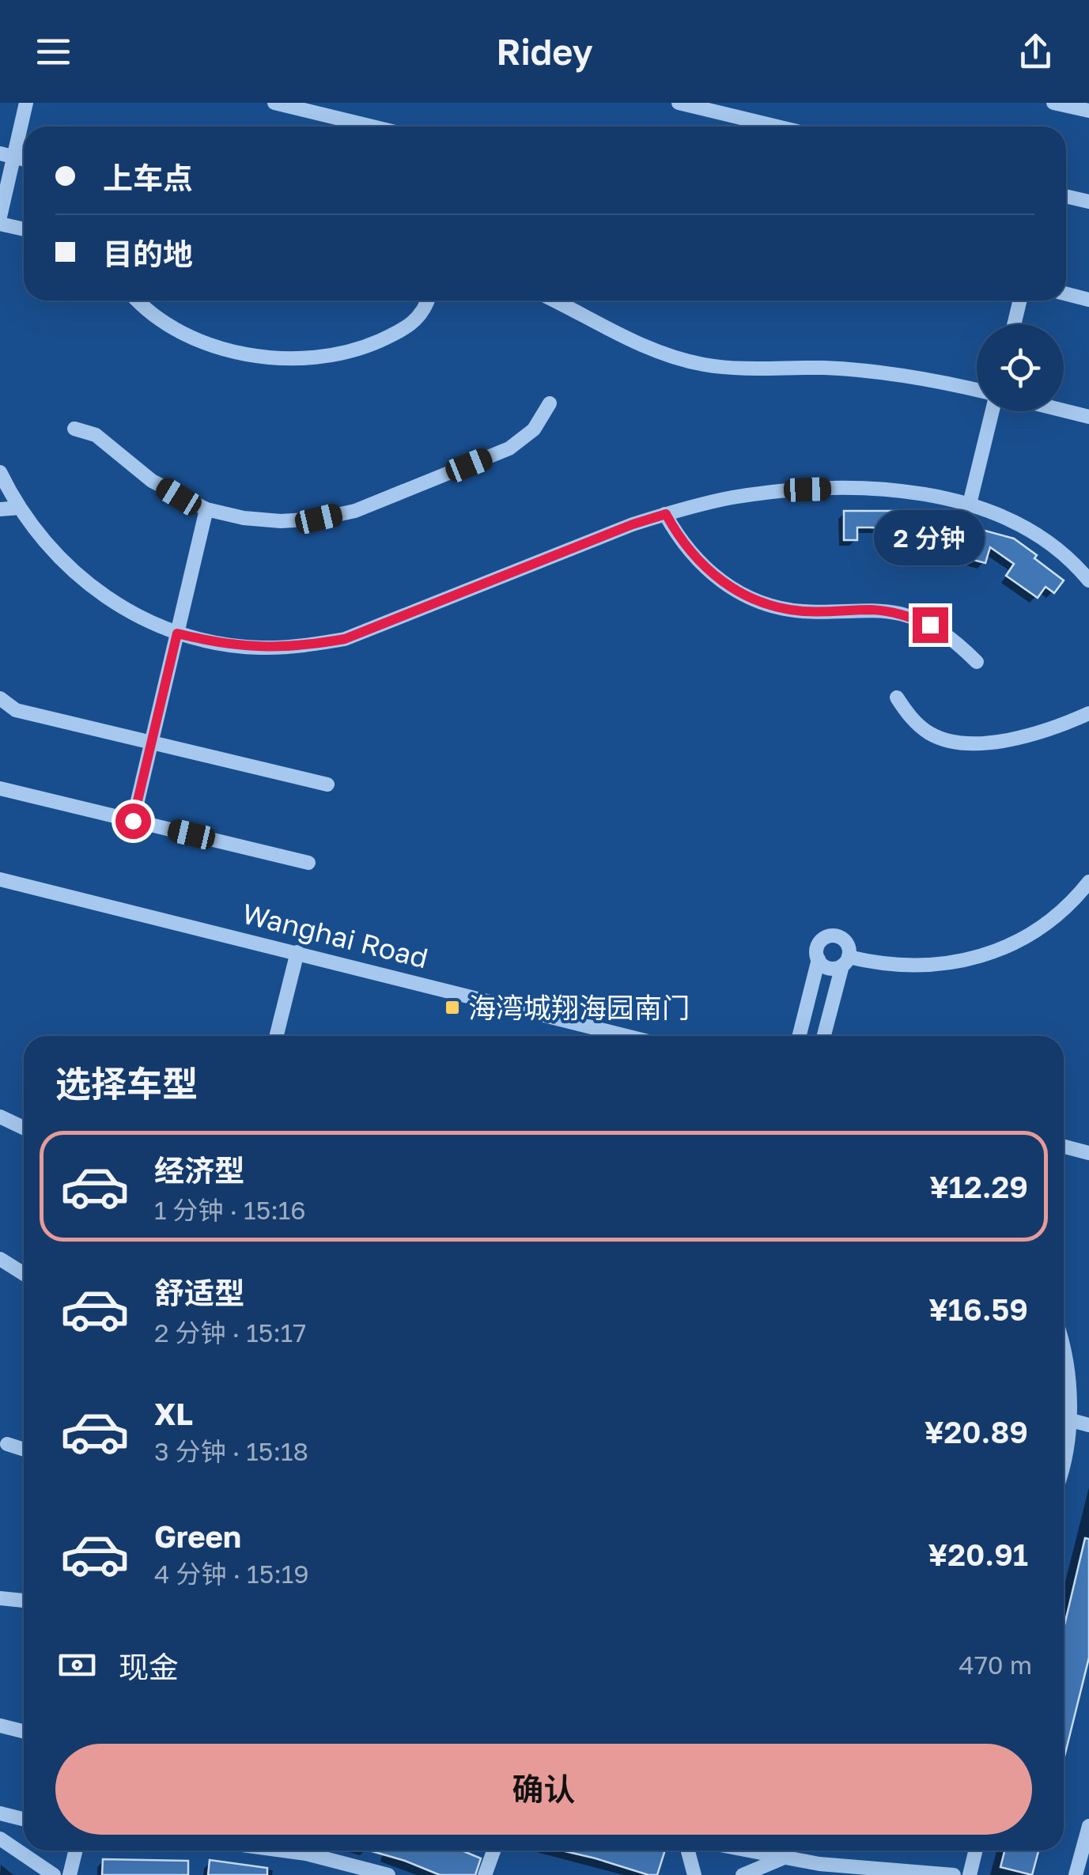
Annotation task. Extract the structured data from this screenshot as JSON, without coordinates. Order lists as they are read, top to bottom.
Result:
{
  "streets": {
    "street": ["Wanghai Road"]
  },
  "places": {
    "transit": ["海湾城翔海园南门"]
  },
  "page": {
    "header": "Ridey",
    "banner": ["上车点", "目的地"],
    "bubble": "2 分钟",
    "heading": "选择车型",
    "list": [
      {
        "name": "经济型",
        "note": "1 分钟 · 15:16",
        "value": "¥12.29"
      },
      {
        "name": "舒适型",
        "note": "2 分钟 · 15:17",
        "value": "¥16.59"
      },
      {
        "name": "XL",
        "note": "3 分钟 · 15:18",
        "value": "¥20.89"
      },
      {
        "name": "Green",
        "note": "4 分钟 · 15:19",
        "value": "¥20.91"
      }
    ],
    "pay": ["现金", "470 m"],
    "buttons": "确认"
  }
}
